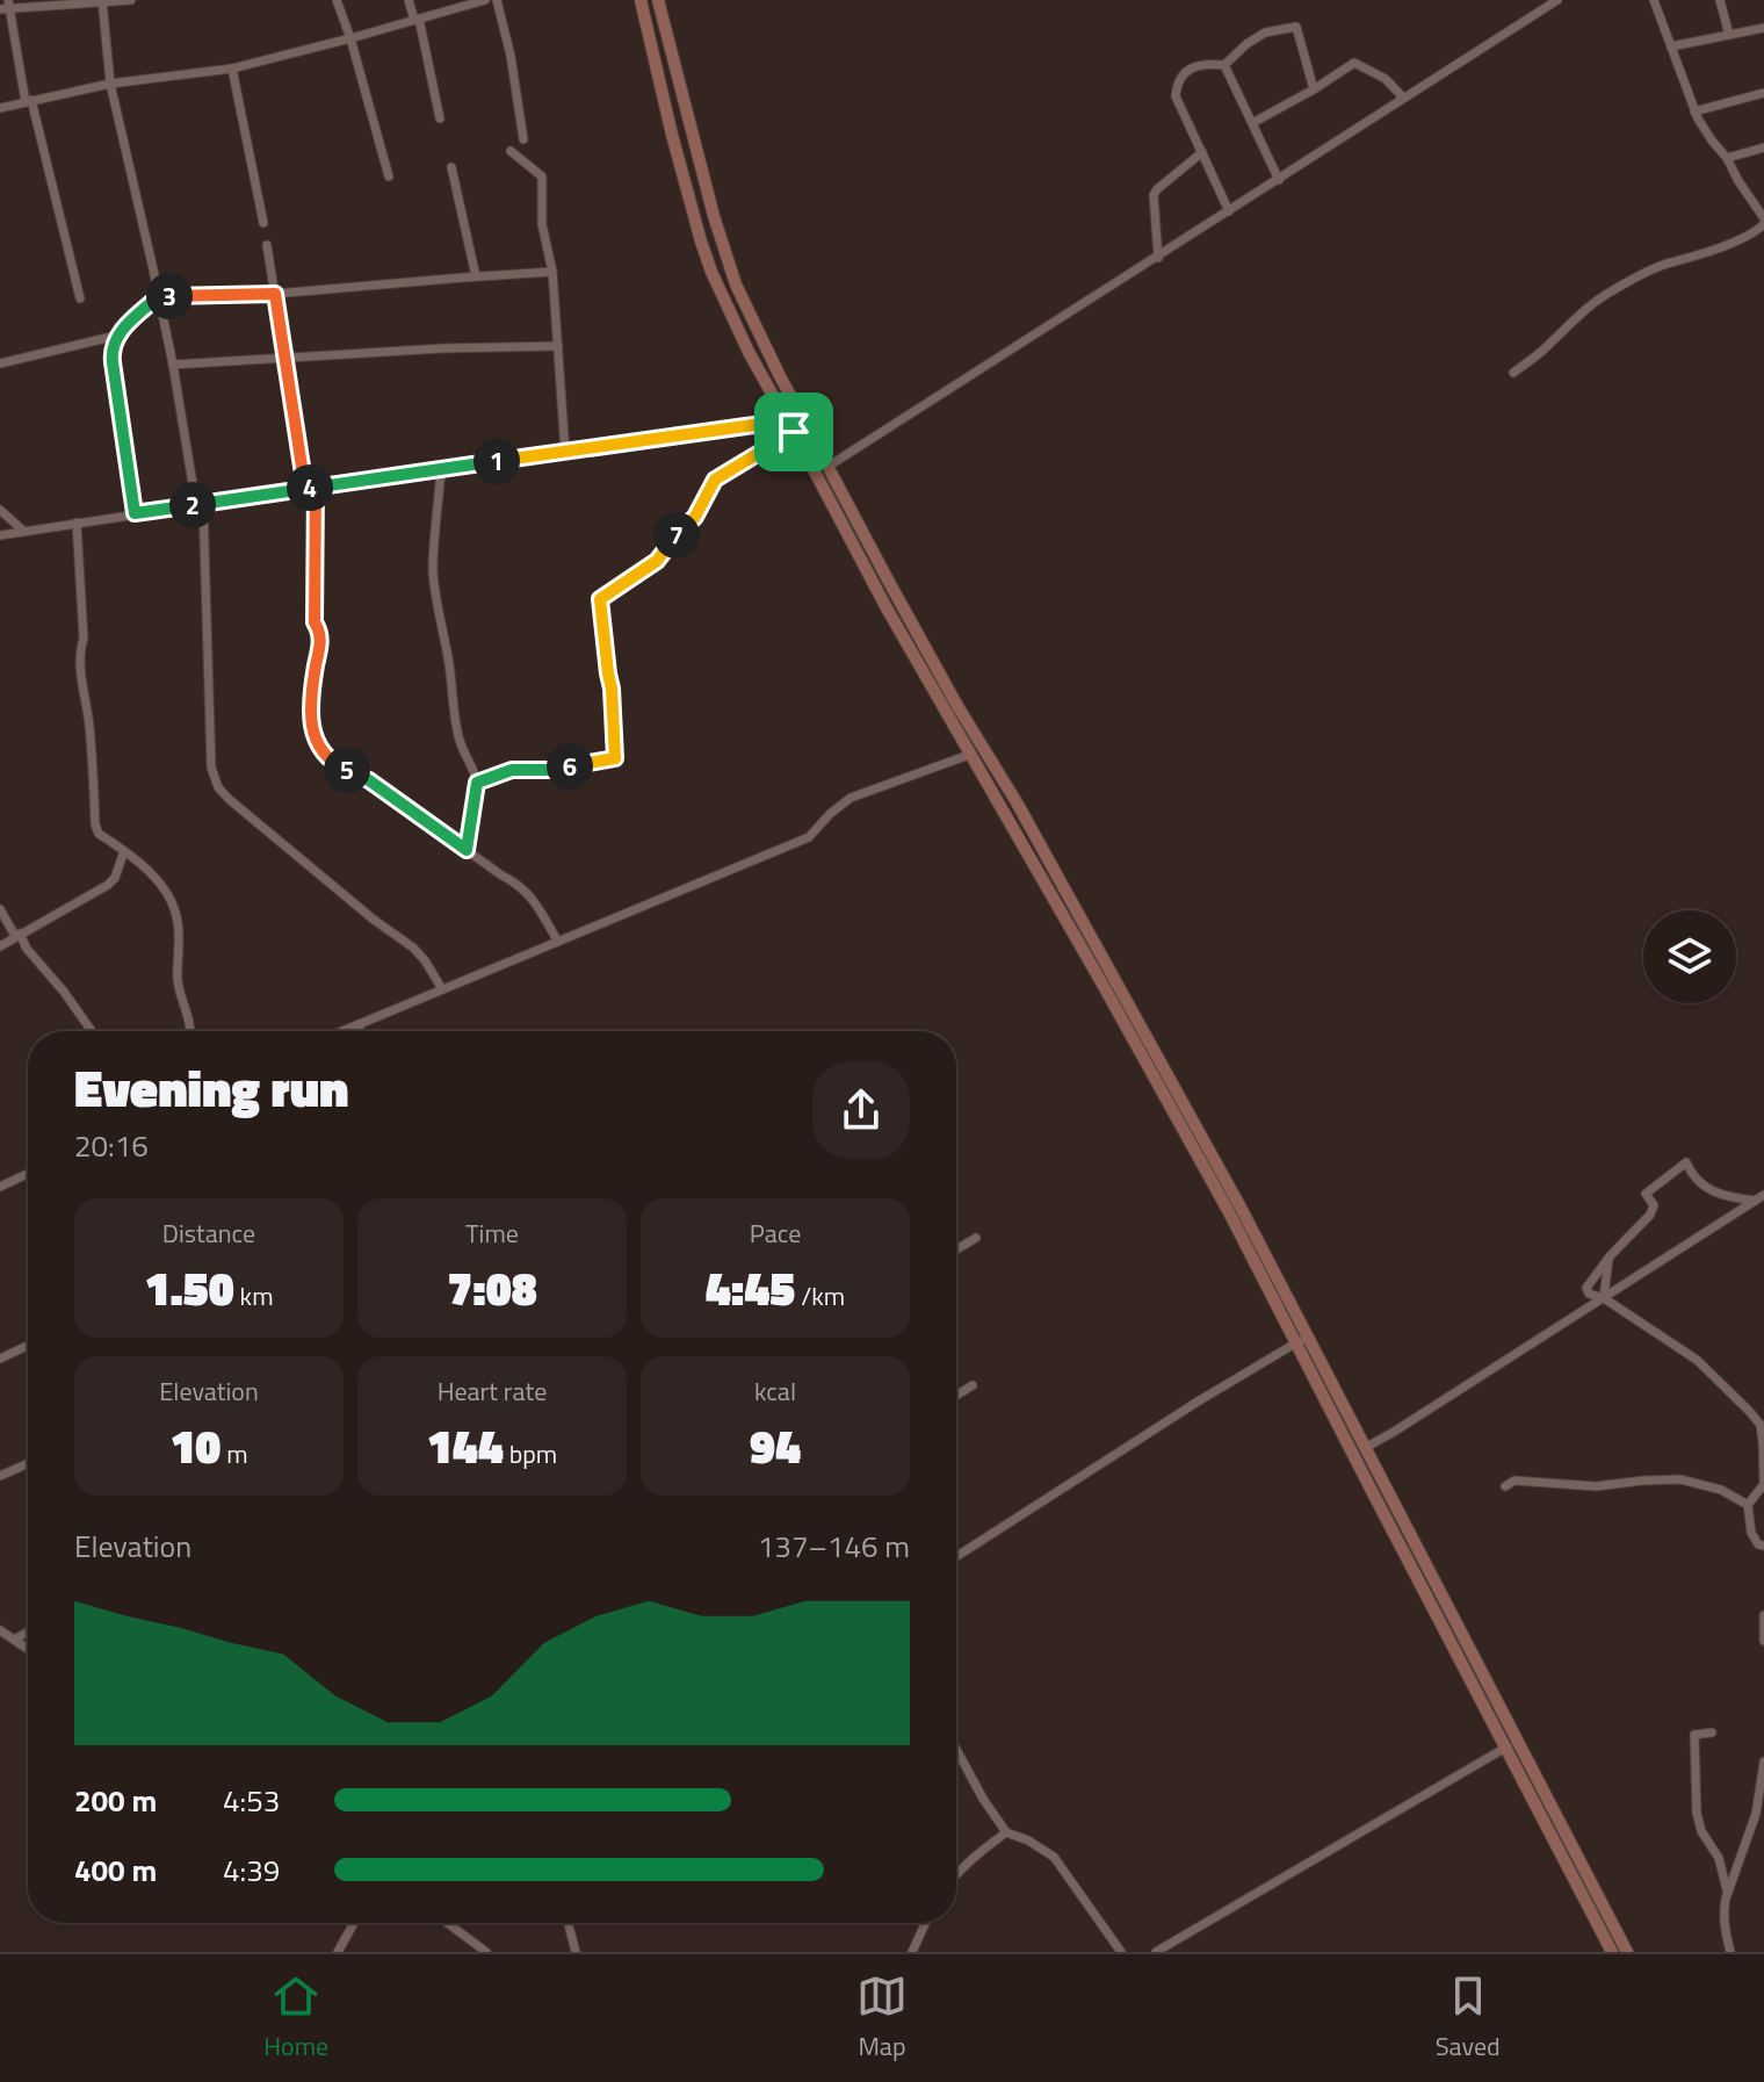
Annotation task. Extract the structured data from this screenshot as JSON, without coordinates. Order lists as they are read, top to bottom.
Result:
{
  "page": {
    "pins": [
      "3",
      "1",
      "4",
      "2",
      "7",
      "6",
      "5"
    ],
    "heading": ["Evening run", "20:16"],
    "stats": [
      ["Distance", "1.50 km"],
      ["Time", "7:08"],
      ["Pace", "4:45 /km"],
      ["Elevation", "10 m"],
      ["Heart rate", "144 bpm"],
      ["kcal", "94"]
    ],
    "chart": ["Elevation", "137–146 m"],
    "list": [
      {
        "name": "200 m",
        "note": "4:53"
      },
      {
        "name": "400 m",
        "note": "4:39"
      }
    ],
    "tabs": ["Home", "Map", "Saved"]
  }
}
